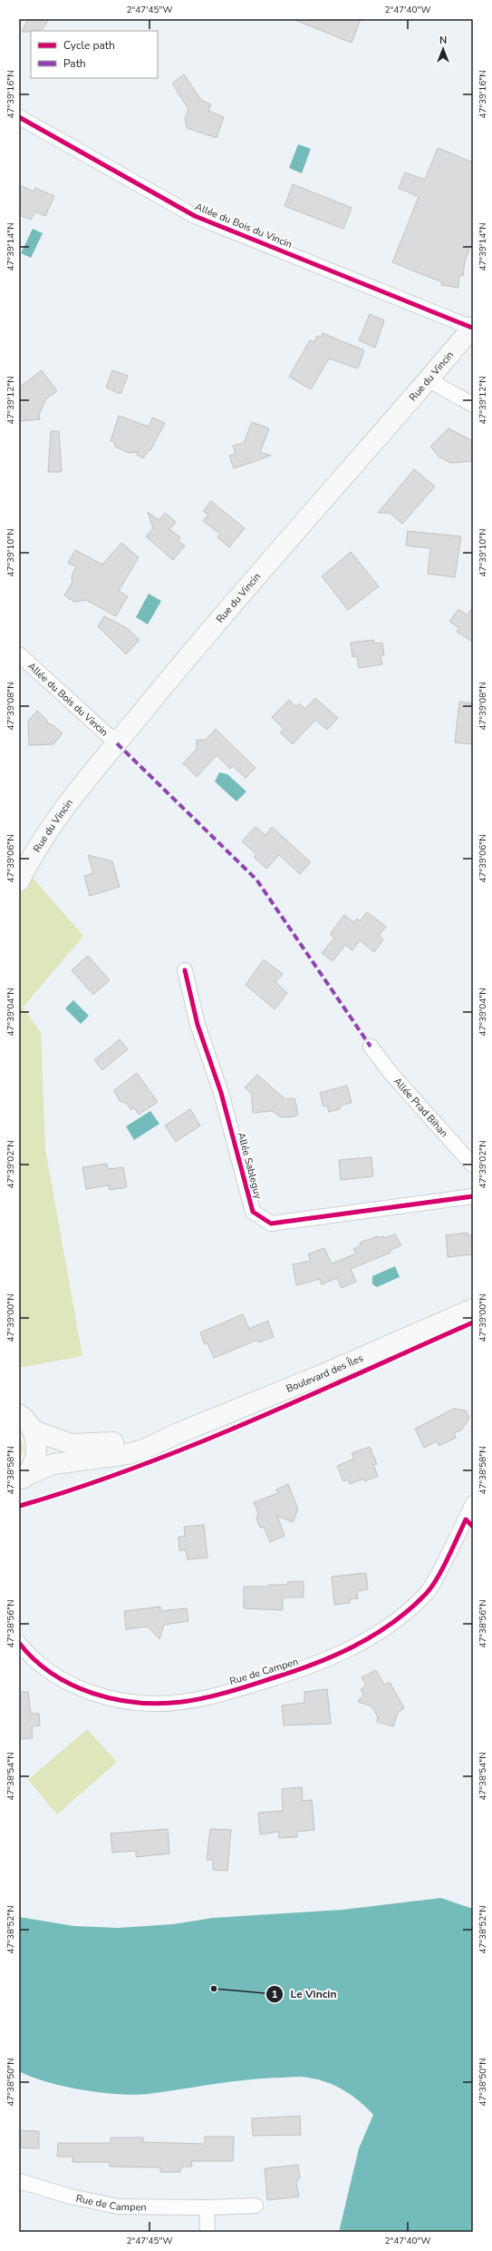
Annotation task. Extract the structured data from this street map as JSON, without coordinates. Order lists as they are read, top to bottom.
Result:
{
  "streets": {
    "main road": ["Rue du Vincin", "Boulevard des Îles"],
    "street": [
      "Allée du Bois du Vincin",
      "Allée Prad Bihan",
      "Allée Sableguy",
      "Rue de Campen"
    ]
  },
  "crossings": [
    ["Allée du Bois du Vincin", "Rue du Vincin"]
  ],
  "places": ["Le Vincin"],
  "legend": ["Cycle path", "Path"],
  "north": "top",
  "coordinates": [
    "2°47'45\"W",
    "2°47'40\"W",
    "47°39'16\"N",
    "47°39'14\"N",
    "47°39'12\"N",
    "47°39'10\"N",
    "47°39'08\"N",
    "47°39'06\"N",
    "47°39'04\"N",
    "47°39'02\"N",
    "47°39'00\"N",
    "47°38'58\"N",
    "47°38'56\"N",
    "47°38'54\"N",
    "47°38'52\"N",
    "47°38'50\"N"
  ]
}
